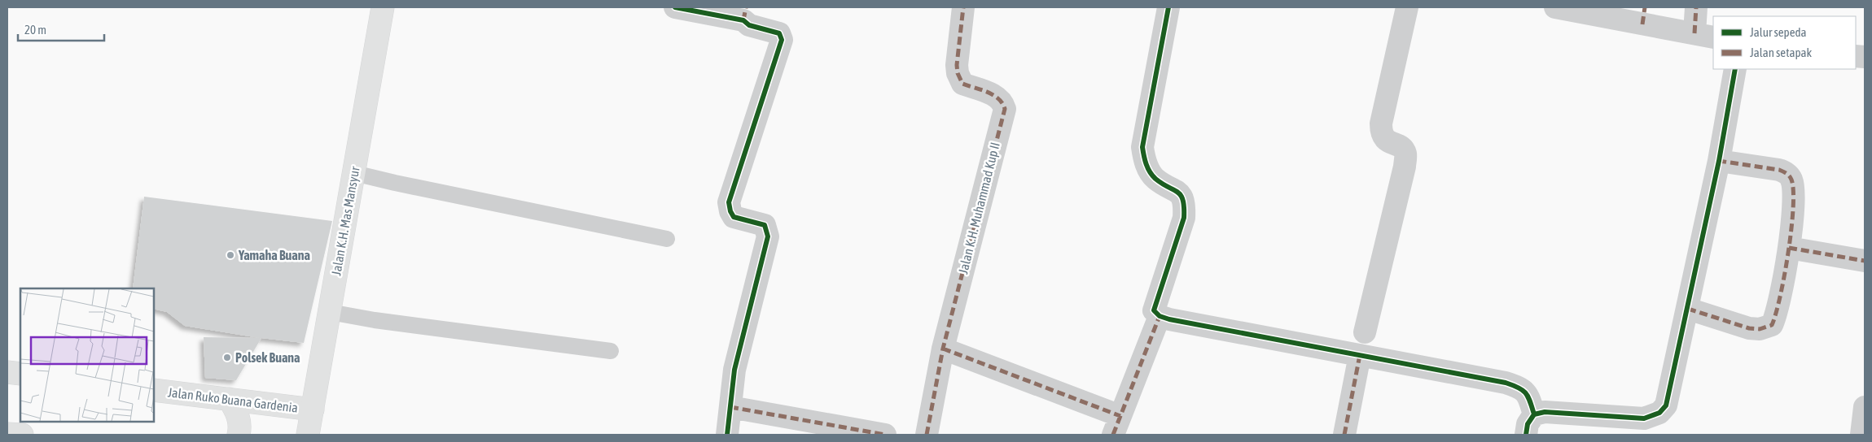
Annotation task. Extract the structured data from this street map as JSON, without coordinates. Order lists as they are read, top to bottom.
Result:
{
  "streets": {
    "main road": ["Jalan K.H. Mas Mansyur", "Jalan Ruko Buana Gardenia"],
    "street": ["Jalan K.H. Muhammad Kup II"]
  },
  "crossings": [
    ["Jalan K.H. Mas Mansyur", "Jalan Ruko Buana Gardenia"]
  ],
  "places": ["Yamaha Buana", "Polsek Buana"],
  "legend": ["Jalur sepeda", "Jalan setapak"],
  "scale_bar": "20 m"
}
